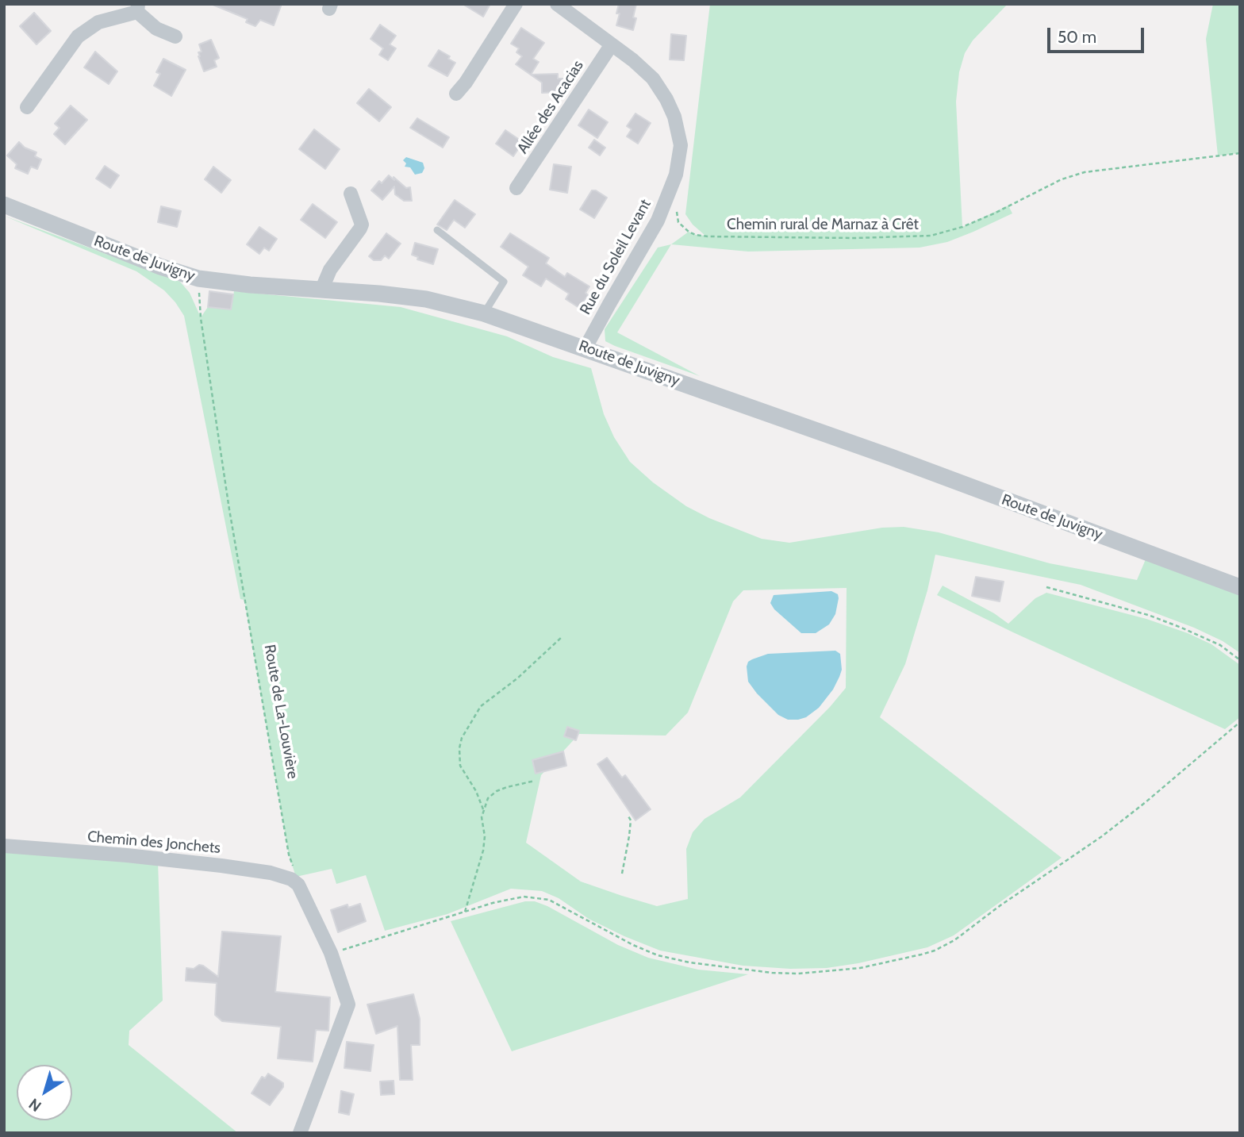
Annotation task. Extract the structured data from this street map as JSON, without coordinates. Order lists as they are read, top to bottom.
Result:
{
  "streets": {
    "street": [
      "Allée des Acacias",
      "Rue du Soleil Levant",
      "Route de Juvigny",
      "Chemin des Jonchets"
    ],
    "path": ["Chemin rural de Marnaz à Crêt", "Route de La-Louvière"]
  },
  "crossings": [
    ["Allée des Acacias", "Rue du Soleil Levant"],
    ["Rue du Soleil Levant", "Route de Juvigny"],
    ["Route de Juvigny", "Route de La-Louvière"],
    ["Route de La-Louvière", "Chemin des Jonchets"]
  ],
  "scale_bar": "50 m",
  "north": "bottom left"
}
